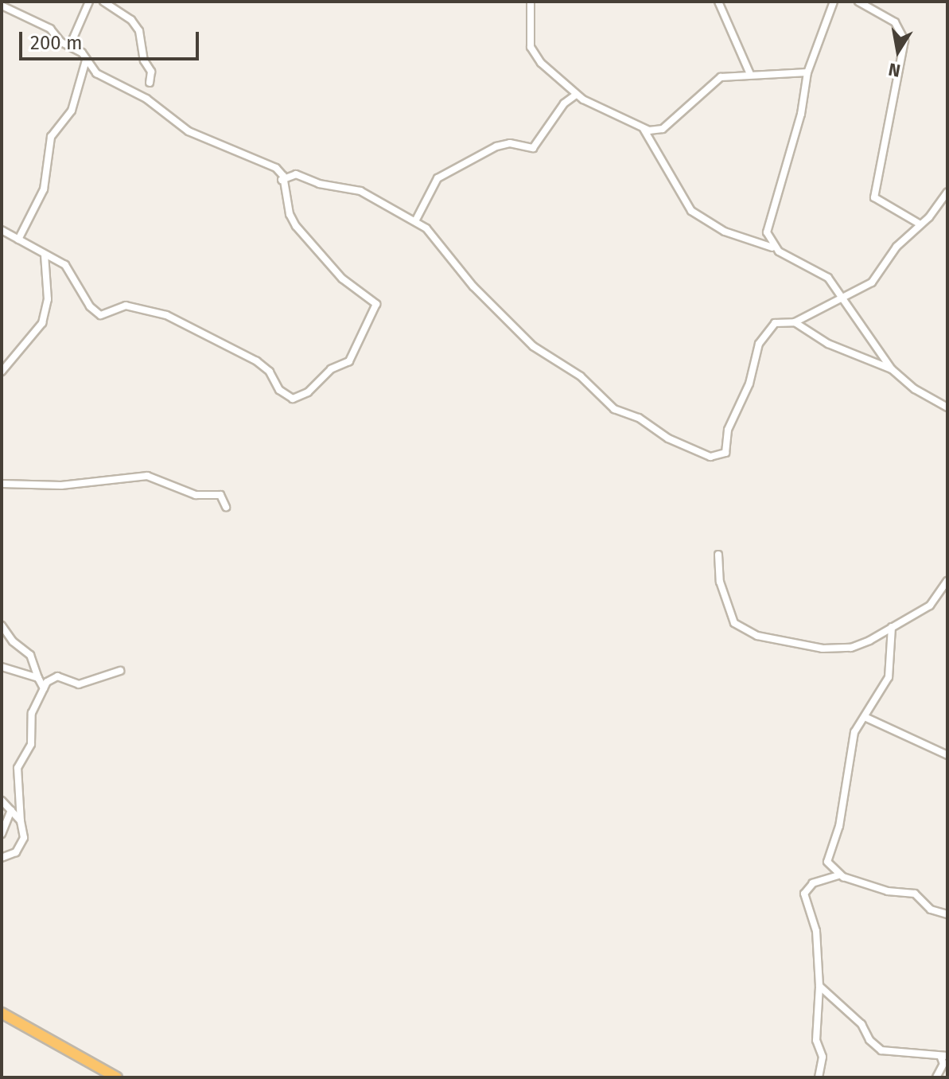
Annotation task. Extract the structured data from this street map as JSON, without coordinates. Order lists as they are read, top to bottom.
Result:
{
  "scale_bar": "200 m",
  "north": "bottom"
}
